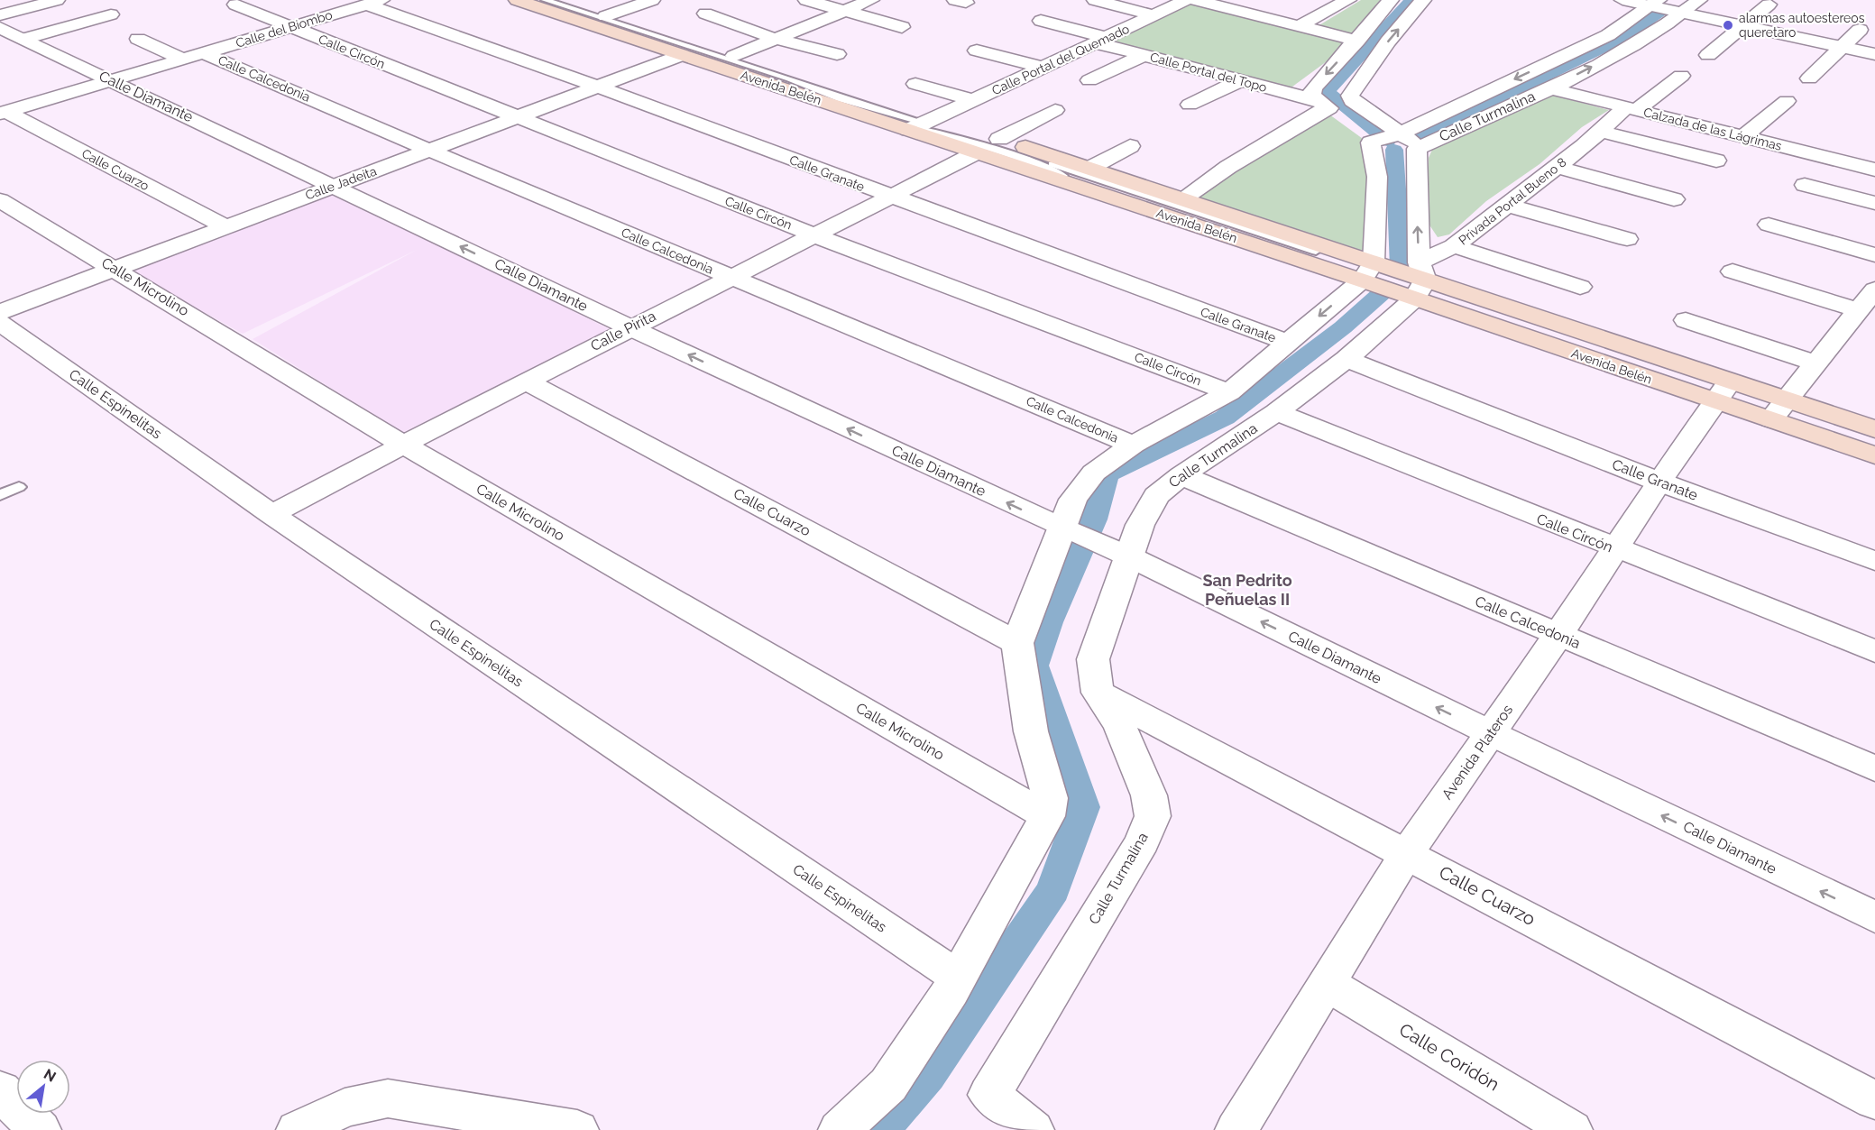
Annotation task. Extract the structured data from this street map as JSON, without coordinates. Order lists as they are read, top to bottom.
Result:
{
  "streets": {
    "main road": ["Avenida Belén"],
    "street": [
      "Calle del Biombo",
      "Calle Circón",
      "Calle Portal del Quemado",
      "Calle Portal del Topo",
      "Calle Calcedonia",
      "Calle Diamante",
      "Calle Turmalina",
      "Calzada de las Lágrimas",
      "Calle Cuarzo",
      "Calle Granate",
      "Calle Jadeita",
      "Privada Portal Bueno 8",
      "Calle Microlino",
      "Calle Pirita",
      "Calle Espinelitas",
      "Avenida Plateros",
      "Calle Coridón"
    ]
  },
  "crossings": [
    ["Calle del Biombo", "Calle Circón"],
    ["Calle del Biombo", "Calle Calcedonia"],
    ["Calle del Biombo", "Calle Diamante"],
    ["Calle del Biombo", "Calle Cuarzo"],
    ["Calle del Biombo", "Calle Granate"],
    ["Calle Circón", "Calle Turmalina"],
    ["Calle Circón", "Calle Jadeita"],
    ["Calle Circón", "Calle Pirita"],
    ["Calle Circón", "Avenida Plateros"],
    ["Calle Portal del Quemado", "Calle Portal del Topo"],
    ["Calle Portal del Quemado", "Avenida Belén"],
    ["Calle Calcedonia", "Calle Turmalina"],
    ["Calle Calcedonia", "Calle Jadeita"],
    ["Calle Calcedonia", "Calle Pirita"],
    ["Calle Calcedonia", "Avenida Plateros"],
    ["Avenida Belén", "Calle Turmalina"],
    ["Avenida Belén", "Calle Jadeita"],
    ["Avenida Belén", "Privada Portal Bueno 8"],
    ["Avenida Belén", "Calle Pirita"],
    ["Avenida Belén", "Avenida Plateros"],
    ["Calle Diamante", "Calle Turmalina"],
    ["Calle Diamante", "Calle Jadeita"],
    ["Calle Diamante", "Calle Pirita"],
    ["Calle Diamante", "Avenida Plateros"],
    ["Calle Turmalina", "Calzada de las Lágrimas"],
    ["Calle Turmalina", "Calle Cuarzo"],
    ["Calle Turmalina", "Calle Granate"],
    ["Calle Turmalina", "Privada Portal Bueno 8"],
    ["Calzada de las Lágrimas", "Privada Portal Bueno 8"],
    ["Calle Cuarzo", "Calle Jadeita"],
    ["Calle Cuarzo", "Calle Pirita"],
    ["Calle Cuarzo", "Avenida Plateros"],
    ["Calle Granate", "Calle Jadeita"],
    ["Calle Granate", "Calle Pirita"],
    ["Calle Granate", "Avenida Plateros"],
    ["Calle Jadeita", "Calle Microlino"],
    ["Calle Microlino", "Calle Pirita"],
    ["Calle Pirita", "Calle Espinelitas"],
    ["Avenida Plateros", "Calle Coridón"]
  ],
  "one_way": ["Calle Diamante"],
  "districts": ["San Pedrito Peñuelas II"],
  "places": ["alarmas autoestereos queretaro"],
  "north": "top right"
}
